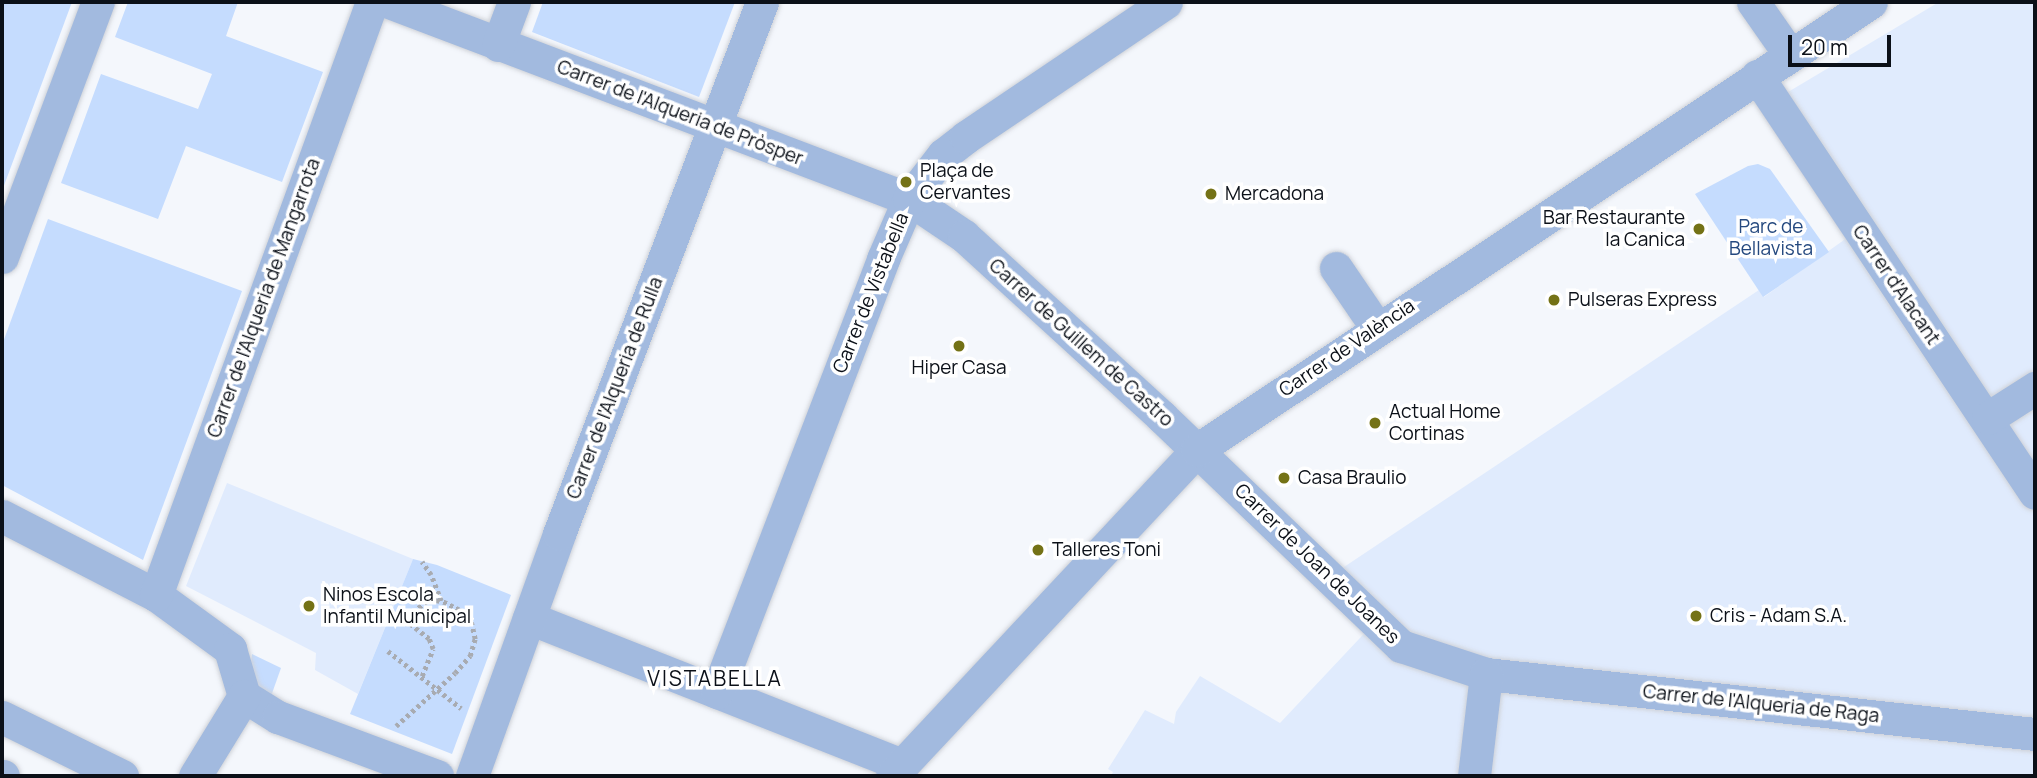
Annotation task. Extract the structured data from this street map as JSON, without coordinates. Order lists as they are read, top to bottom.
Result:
{
  "streets": {
    "street": [
      "Carrer de l'Alqueria de Pròsper",
      "Carrer d'Alacant",
      "Carrer de Vistabella",
      "Carrer de l'Alqueria de Mangarrota",
      "Carrer de Guillem de Castro",
      "Carrer de València",
      "Carrer de l'Alqueria de Rulla",
      "Carrer de Joan de Joanes",
      "Carrer de l'Alqueria de Raga"
    ]
  },
  "crossings": [
    ["Carrer de l'Alqueria de Pròsper", "Carrer de Vistabella"],
    ["Carrer de l'Alqueria de Pròsper", "Carrer de Guillem de Castro"],
    ["Carrer de l'Alqueria de Pròsper", "Carrer de l'Alqueria de Rulla"],
    ["Carrer d'Alacant", "Carrer de València"],
    ["Carrer de Guillem de Castro", "Carrer de València"],
    ["Carrer de Guillem de Castro", "Carrer de Joan de Joanes"],
    ["Carrer de València", "Carrer de Joan de Joanes"],
    ["Carrer de Joan de Joanes", "Carrer de l'Alqueria de Raga"]
  ],
  "districts": ["VISTABELLA"],
  "parks": ["Parc de Bellavista"],
  "places": [
    "Plaça de Cervantes",
    "Mercadona",
    "Bar Restaurante la Canica",
    "Pulseras Express",
    "Hiper Casa",
    "Actual Home Cortinas",
    "Casa Braulio",
    "Talleres Toni",
    "Ninos Escola Infantil Municipal",
    "Cris - Adam S.A."
  ],
  "scale_bar": "20 m"
}
